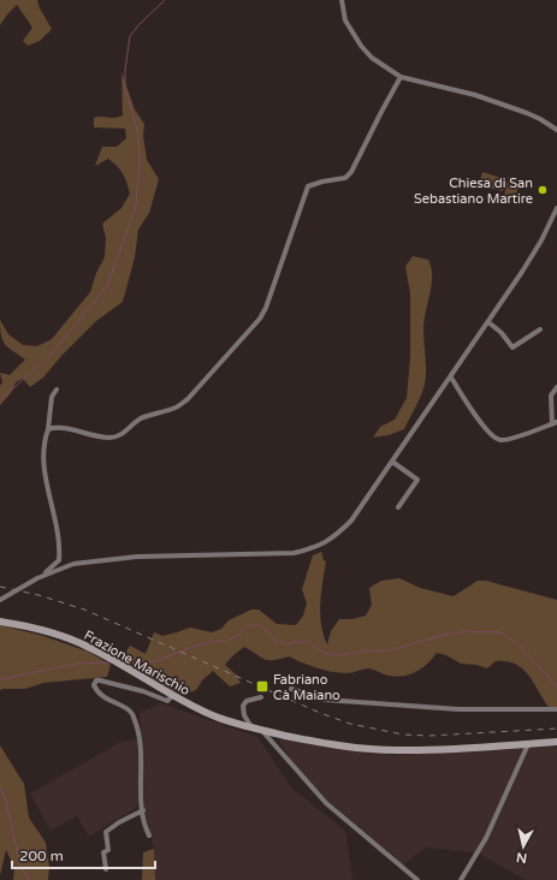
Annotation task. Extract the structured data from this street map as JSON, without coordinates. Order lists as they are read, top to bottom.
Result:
{
  "streets": {
    "main road": ["Frazione Marischio"]
  },
  "places": {
    "other": ["Chiesa di San Sebastiano Martire"],
    "transit": ["Fabriano Cà Maiano"]
  },
  "scale_bar": "200 m",
  "north": "bottom"
}
